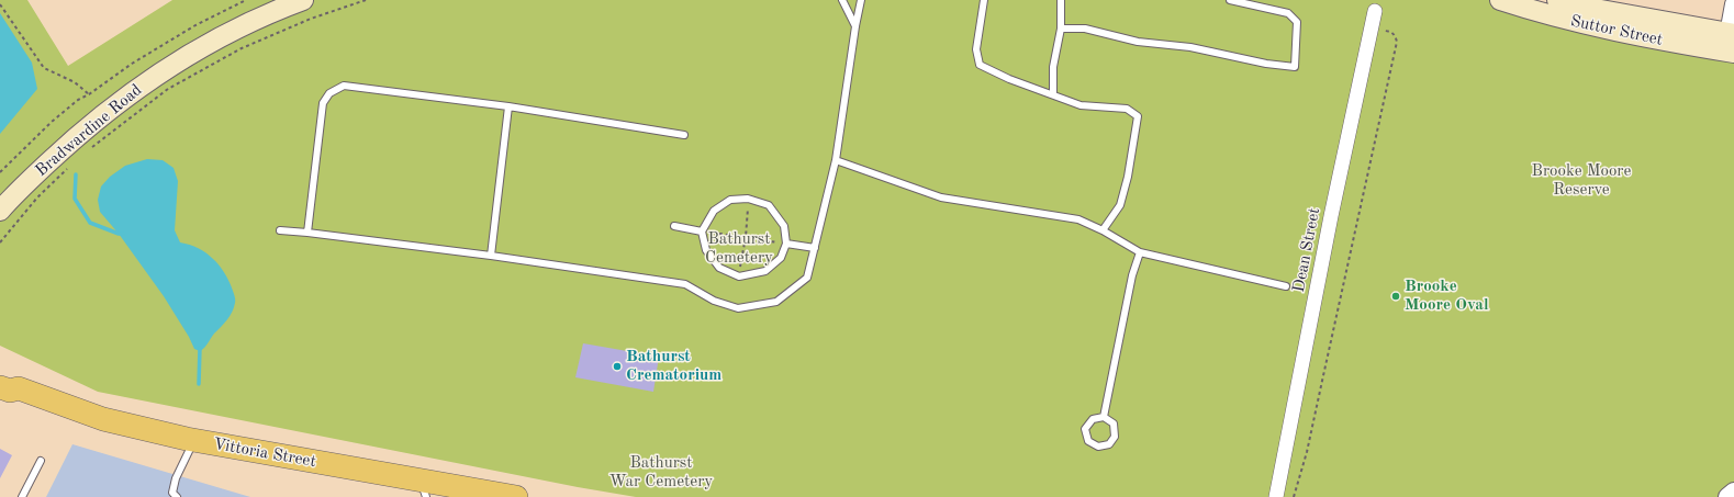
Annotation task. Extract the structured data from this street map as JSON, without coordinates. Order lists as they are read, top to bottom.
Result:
{
  "streets": {
    "highway": ["Vittoria Street"],
    "main road": ["Suttor Street", "Bradwardine Road"],
    "street": ["Dean Street"]
  },
  "parks": ["Brooke Moore Reserve", "Bathurst Cemetery", "Bathurst War Cemetery"],
  "places": ["Brooke Moore Oval", "Bathurst Crematorium"]
}
